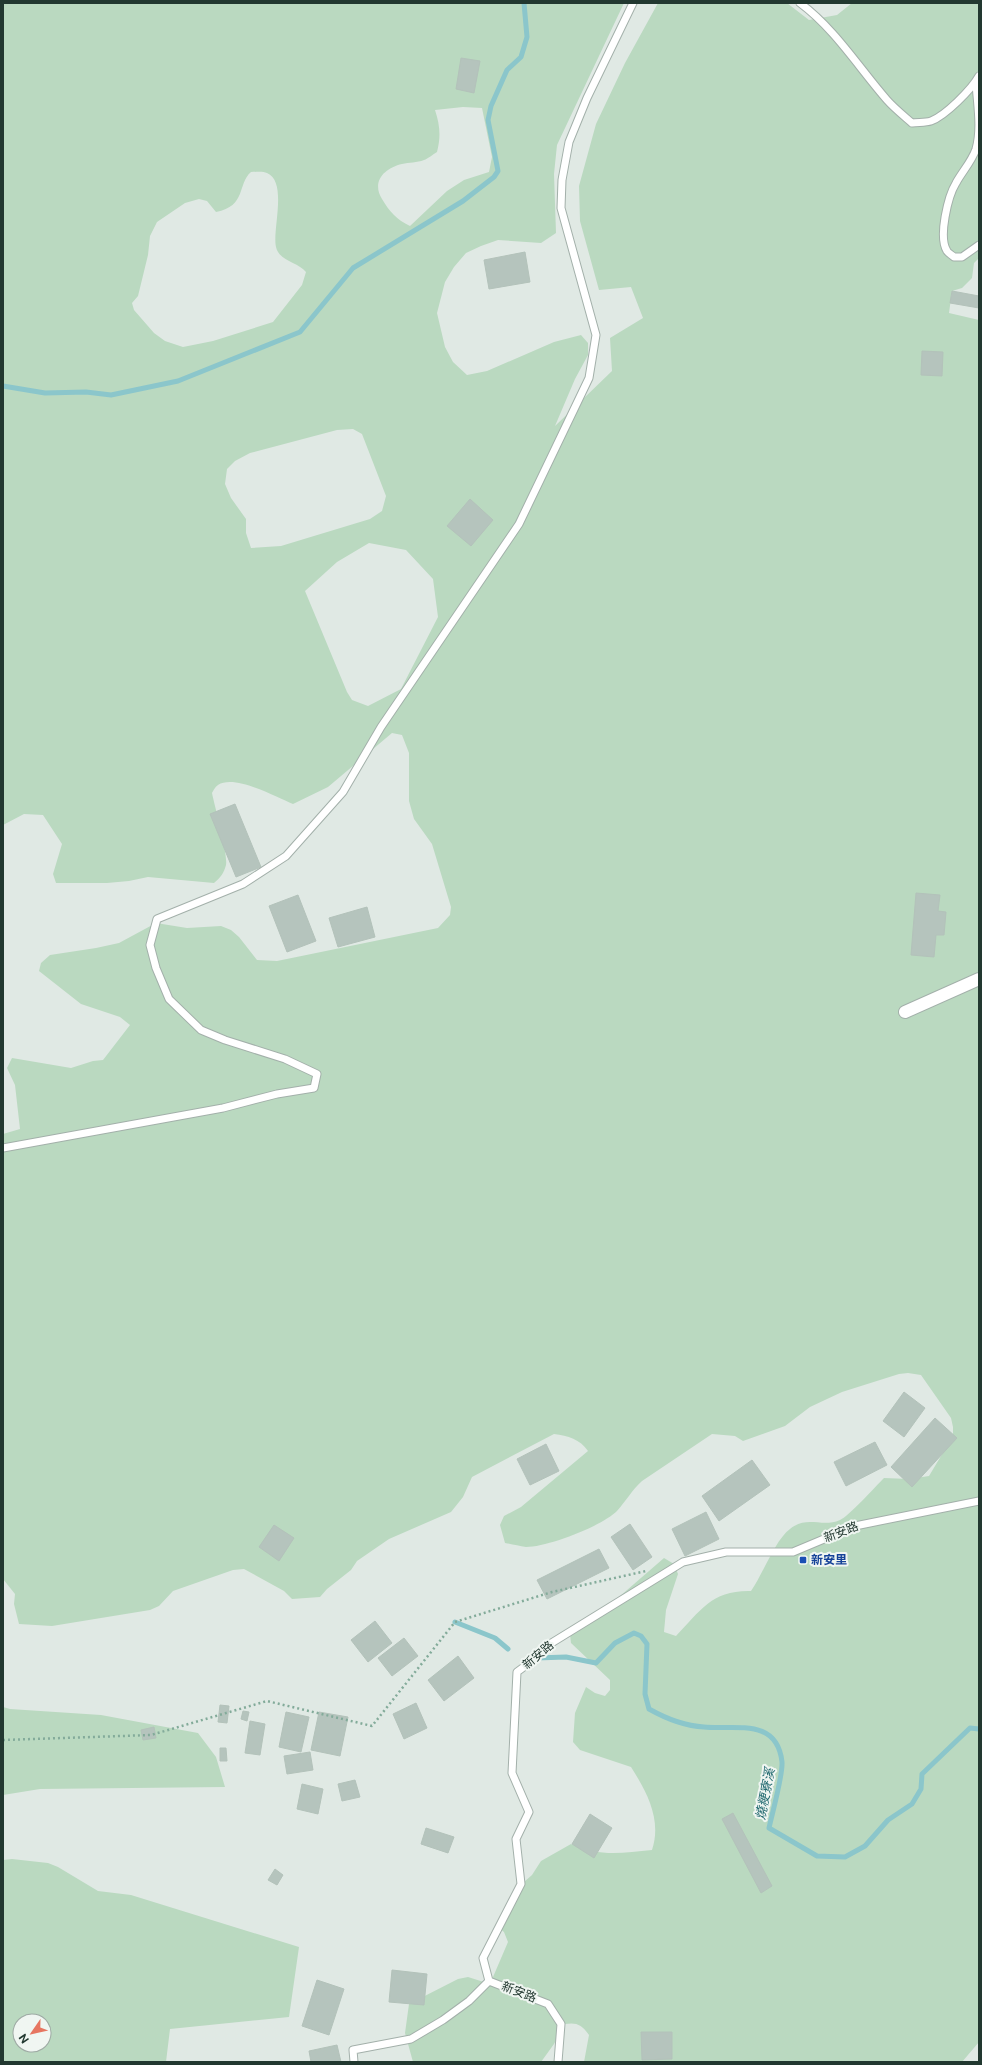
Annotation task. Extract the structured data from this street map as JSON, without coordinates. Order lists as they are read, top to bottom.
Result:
{
  "streets": {
    "lane": ["新安路"]
  },
  "water": ["燒粳寮溪"],
  "places": {
    "transit": ["新安里"]
  },
  "north": "bottom left"
}
